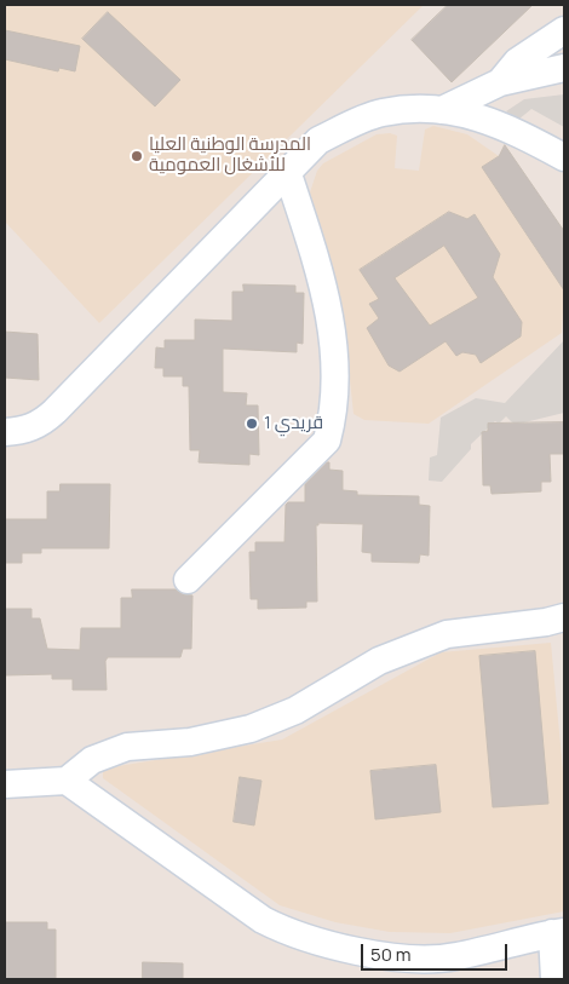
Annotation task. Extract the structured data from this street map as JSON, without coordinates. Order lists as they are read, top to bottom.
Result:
{
  "places": ["المدرسة الوطنية العليا للأشغال العمومية", "قريدي 1"],
  "scale_bar": "50 m"
}
